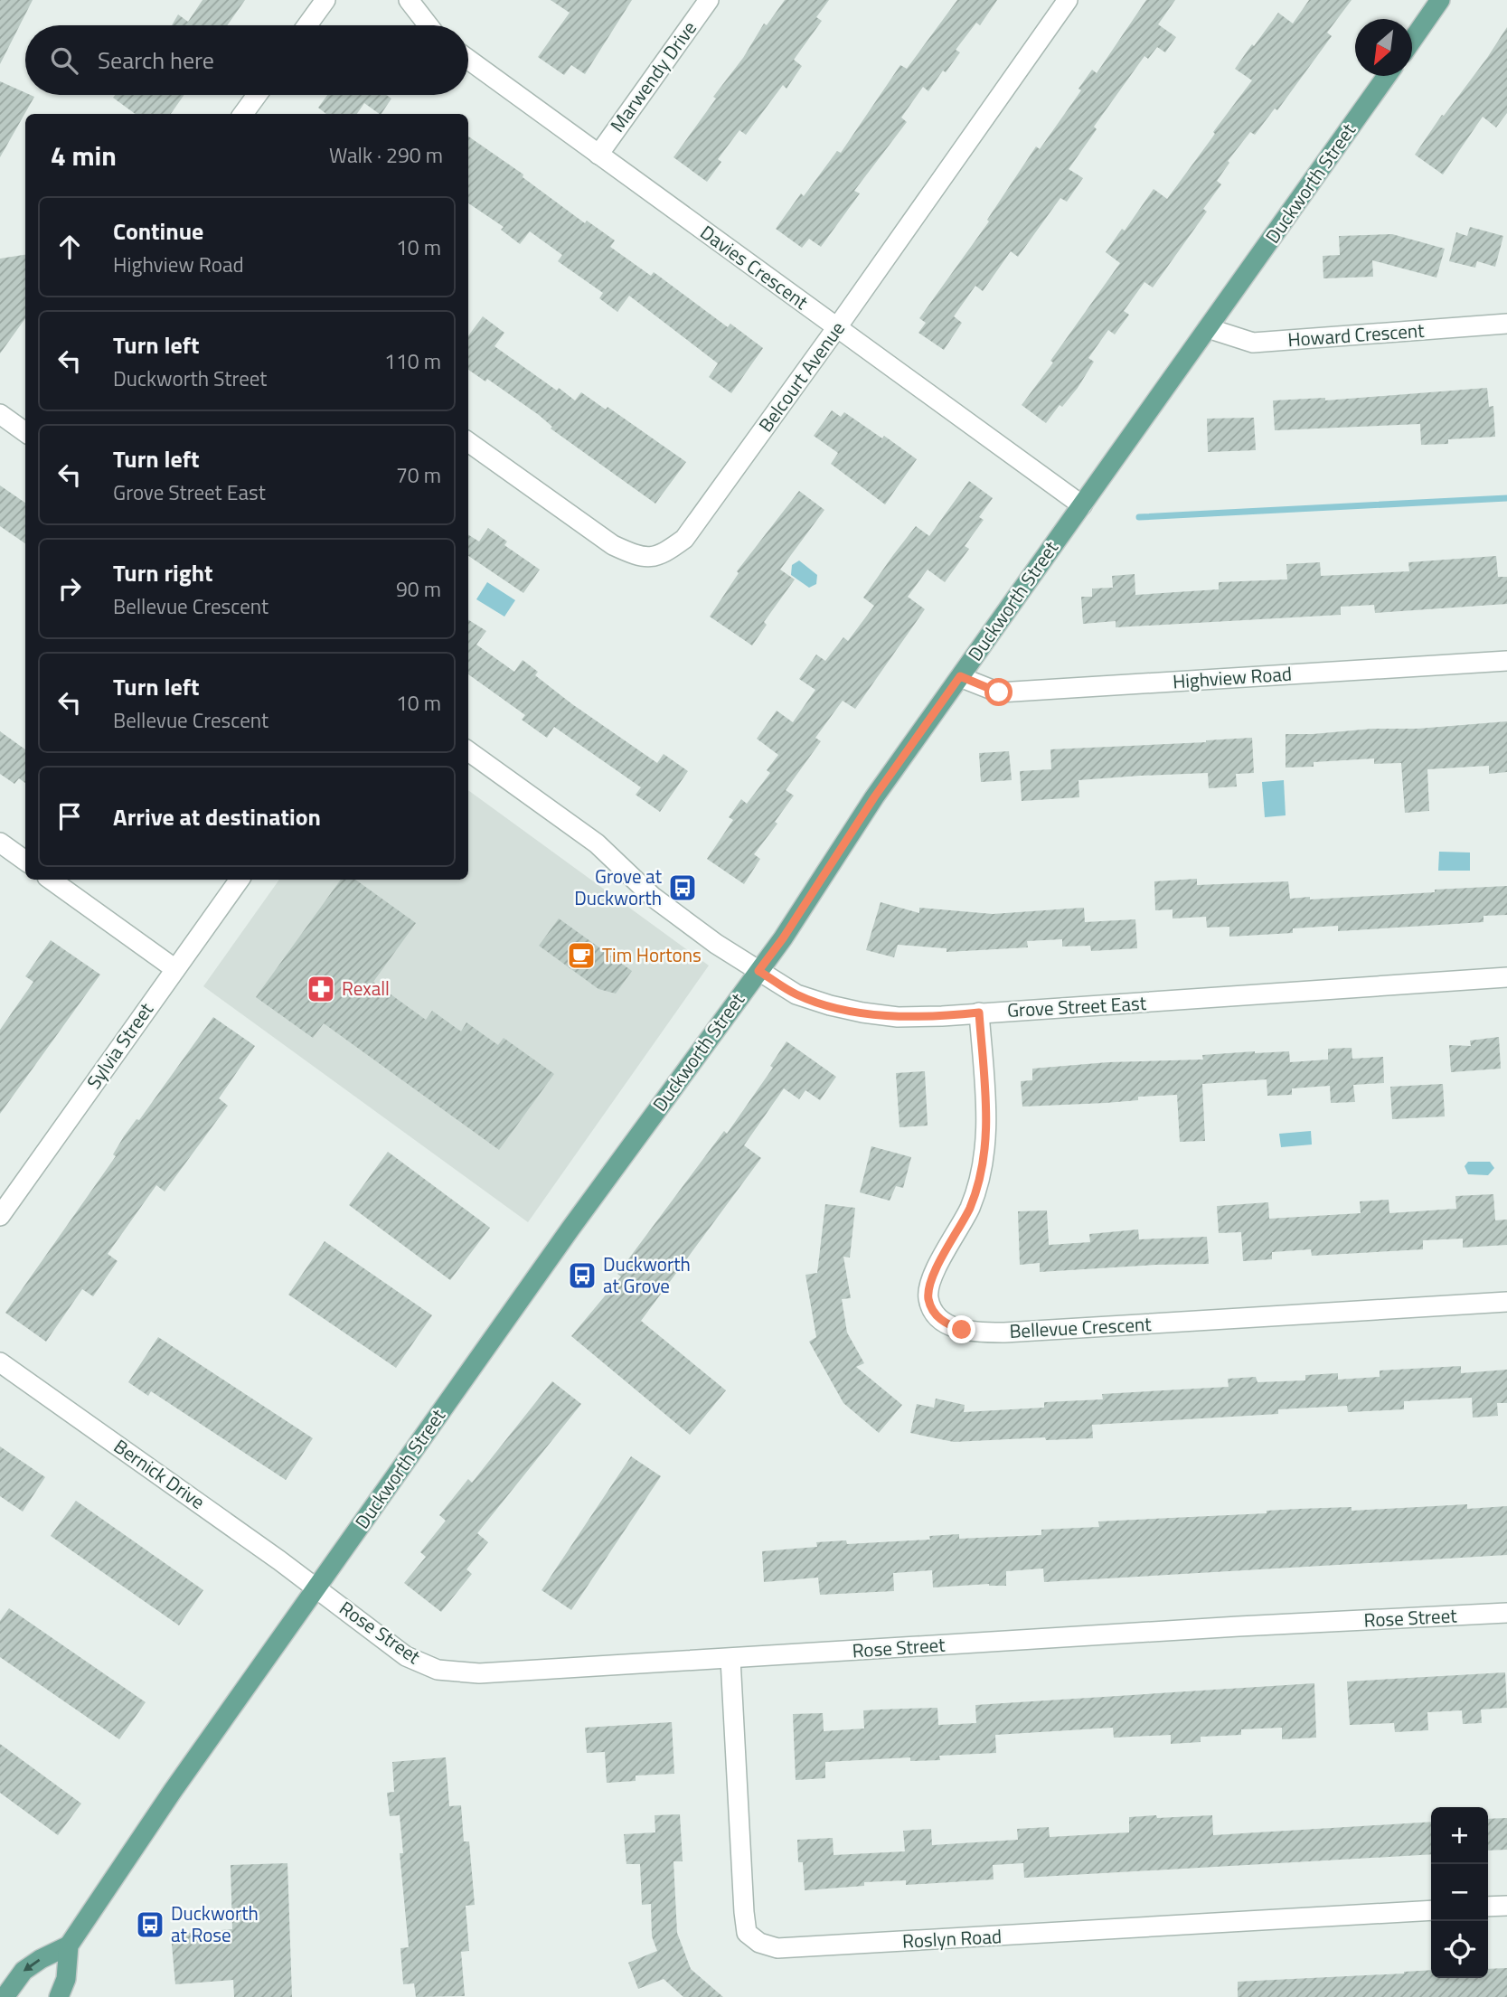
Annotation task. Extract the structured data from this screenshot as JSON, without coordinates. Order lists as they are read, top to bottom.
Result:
{
  "streets": {
    "main road": ["Duckworth Street"],
    "street": [
      "Marwendy Drive",
      "Davies Crescent",
      "Howard Crescent",
      "Belcourt Avenue",
      "Highview Road",
      "Grove Street East",
      "Sylvia Street",
      "Bellevue Crescent",
      "Bernick Drive",
      "Rose Street",
      "Roslyn Road"
    ]
  },
  "crossings": [
    ["Marwendy Drive", "Davies Crescent"],
    ["Duckworth Street", "Davies Crescent"],
    ["Duckworth Street", "Howard Crescent"],
    ["Duckworth Street", "Highview Road"],
    ["Duckworth Street", "Grove Street East"],
    ["Duckworth Street", "Bernick Drive"],
    ["Duckworth Street", "Rose Street"],
    ["Davies Crescent", "Belcourt Avenue"],
    ["Grove Street East", "Bellevue Crescent"],
    ["Bernick Drive", "Rose Street"],
    ["Rose Street", "Roslyn Road"]
  ],
  "places": {
    "bus stop": ["Grove at Duckworth", "Duckworth at Grove", "Duckworth at Rose"],
    "cafe": ["Tim Hortons"],
    "pharmacy": ["Rexall"]
  },
  "north": "bottom left",
  "page": {
    "search": "Search here",
    "heading": ["4 min", "Walk · 290 m"],
    "list": [
      ["Continue", "Highview Road", "10 m"],
      ["Turn left", "Duckworth Street", "110 m"],
      ["Turn left", "Grove Street East", "70 m"],
      ["Turn right", "Bellevue Crescent", "90 m"],
      ["Turn left", "Bellevue Crescent", "10 m"],
      "Arrive at destination"
    ],
    "map_buttons": ["+", "−"]
  }
}
